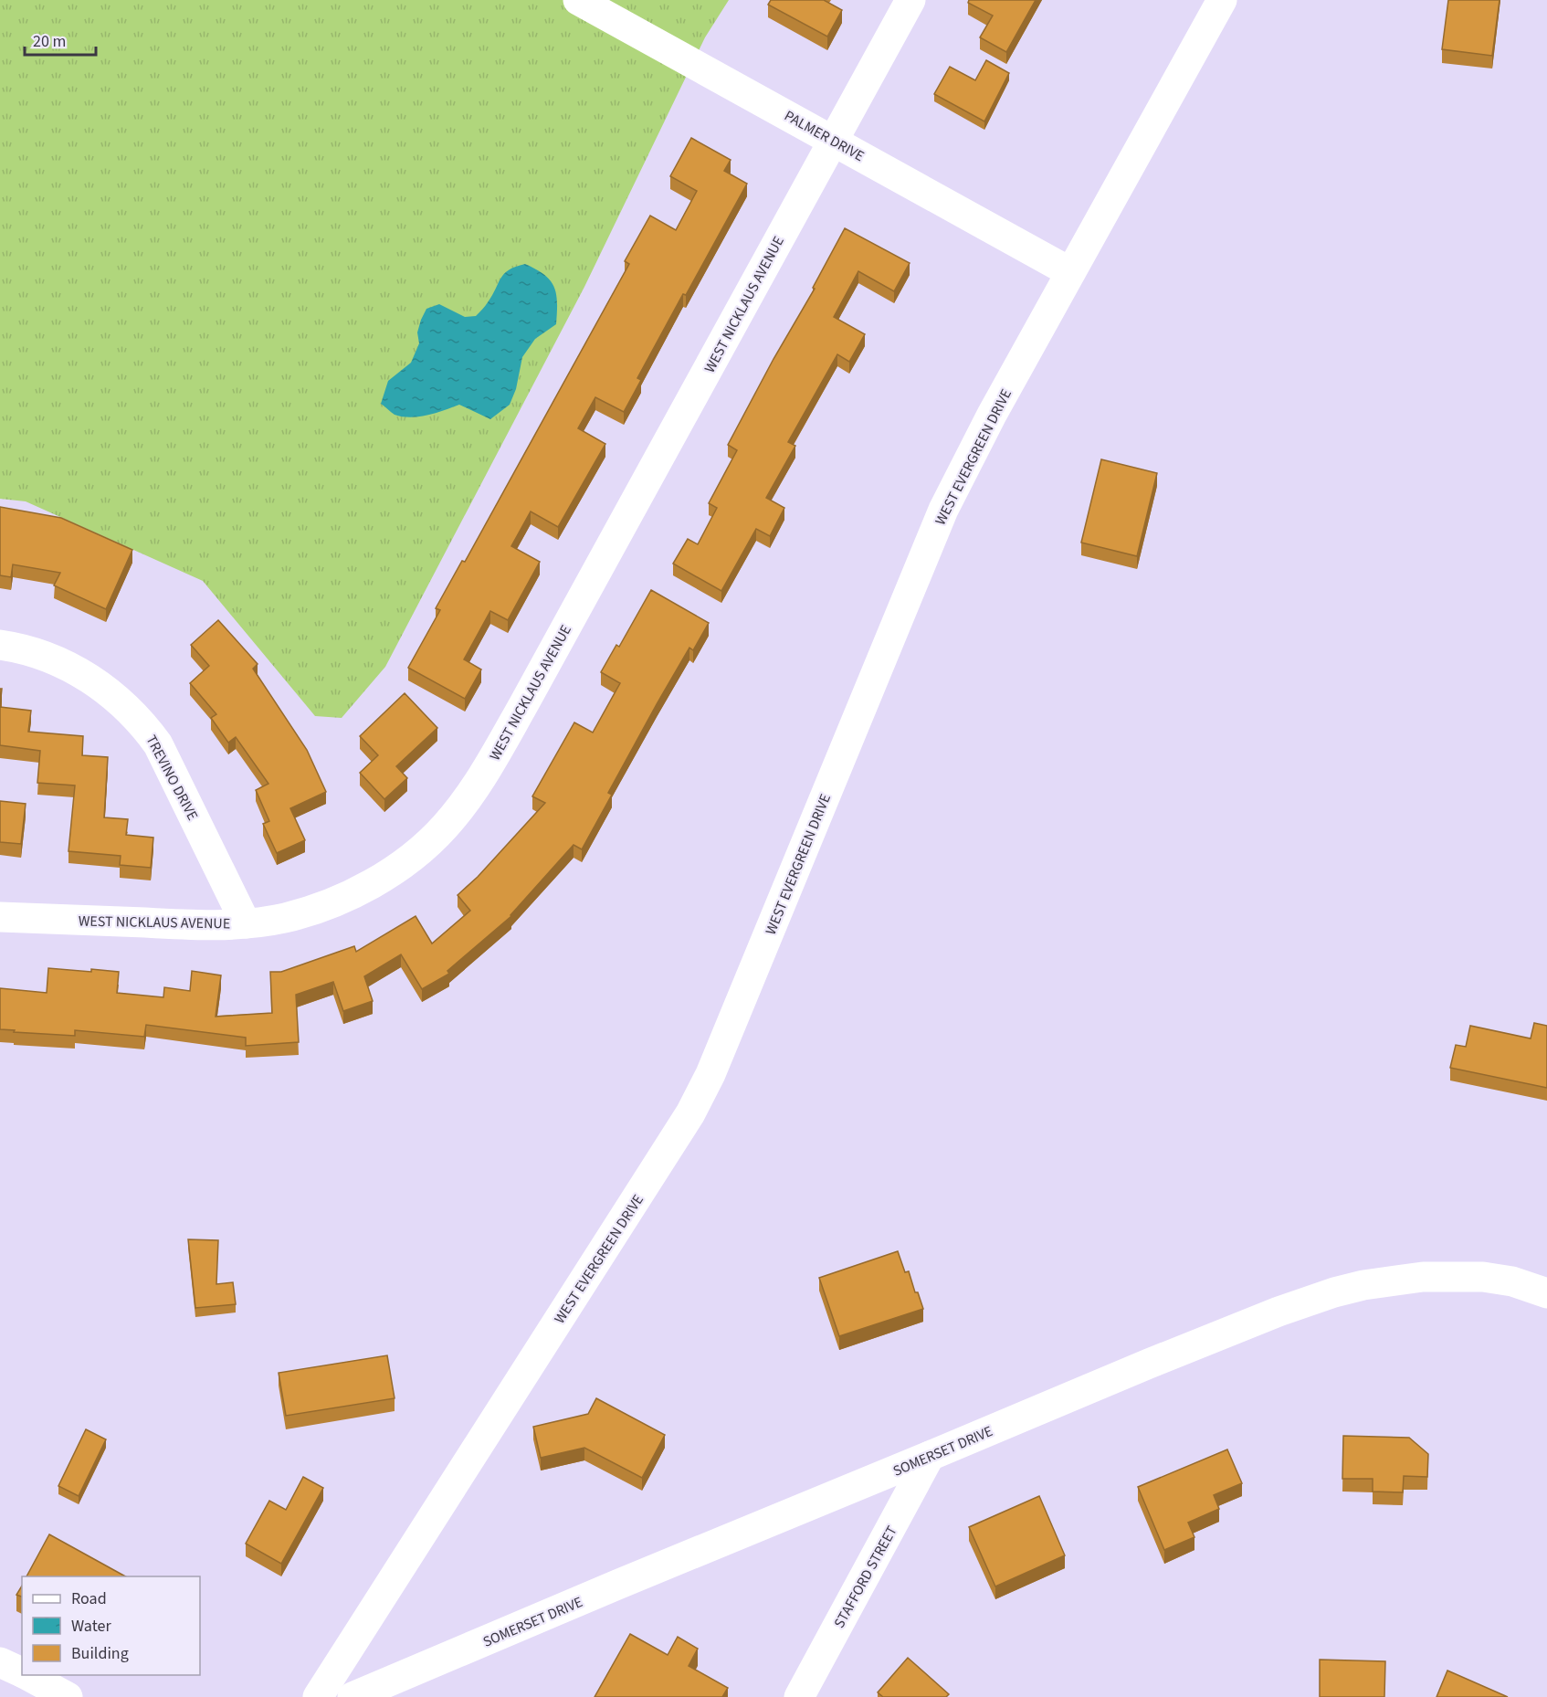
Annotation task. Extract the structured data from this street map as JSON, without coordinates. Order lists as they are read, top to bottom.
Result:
{
  "streets": {
    "street": [
      "PALMER DRIVE",
      "WEST NICKLAUS AVENUE",
      "WEST EVERGREEN DRIVE",
      "TREVINO DRIVE",
      "SOMERSET DRIVE",
      "STAFFORD STREET"
    ]
  },
  "crossings": [
    ["PALMER DRIVE", "WEST NICKLAUS AVENUE"],
    ["PALMER DRIVE", "WEST EVERGREEN DRIVE"],
    ["WEST NICKLAUS AVENUE", "TREVINO DRIVE"],
    ["SOMERSET DRIVE", "STAFFORD STREET"]
  ],
  "legend": ["Road", "Water", "Building"],
  "scale_bar": "20 m"
}
